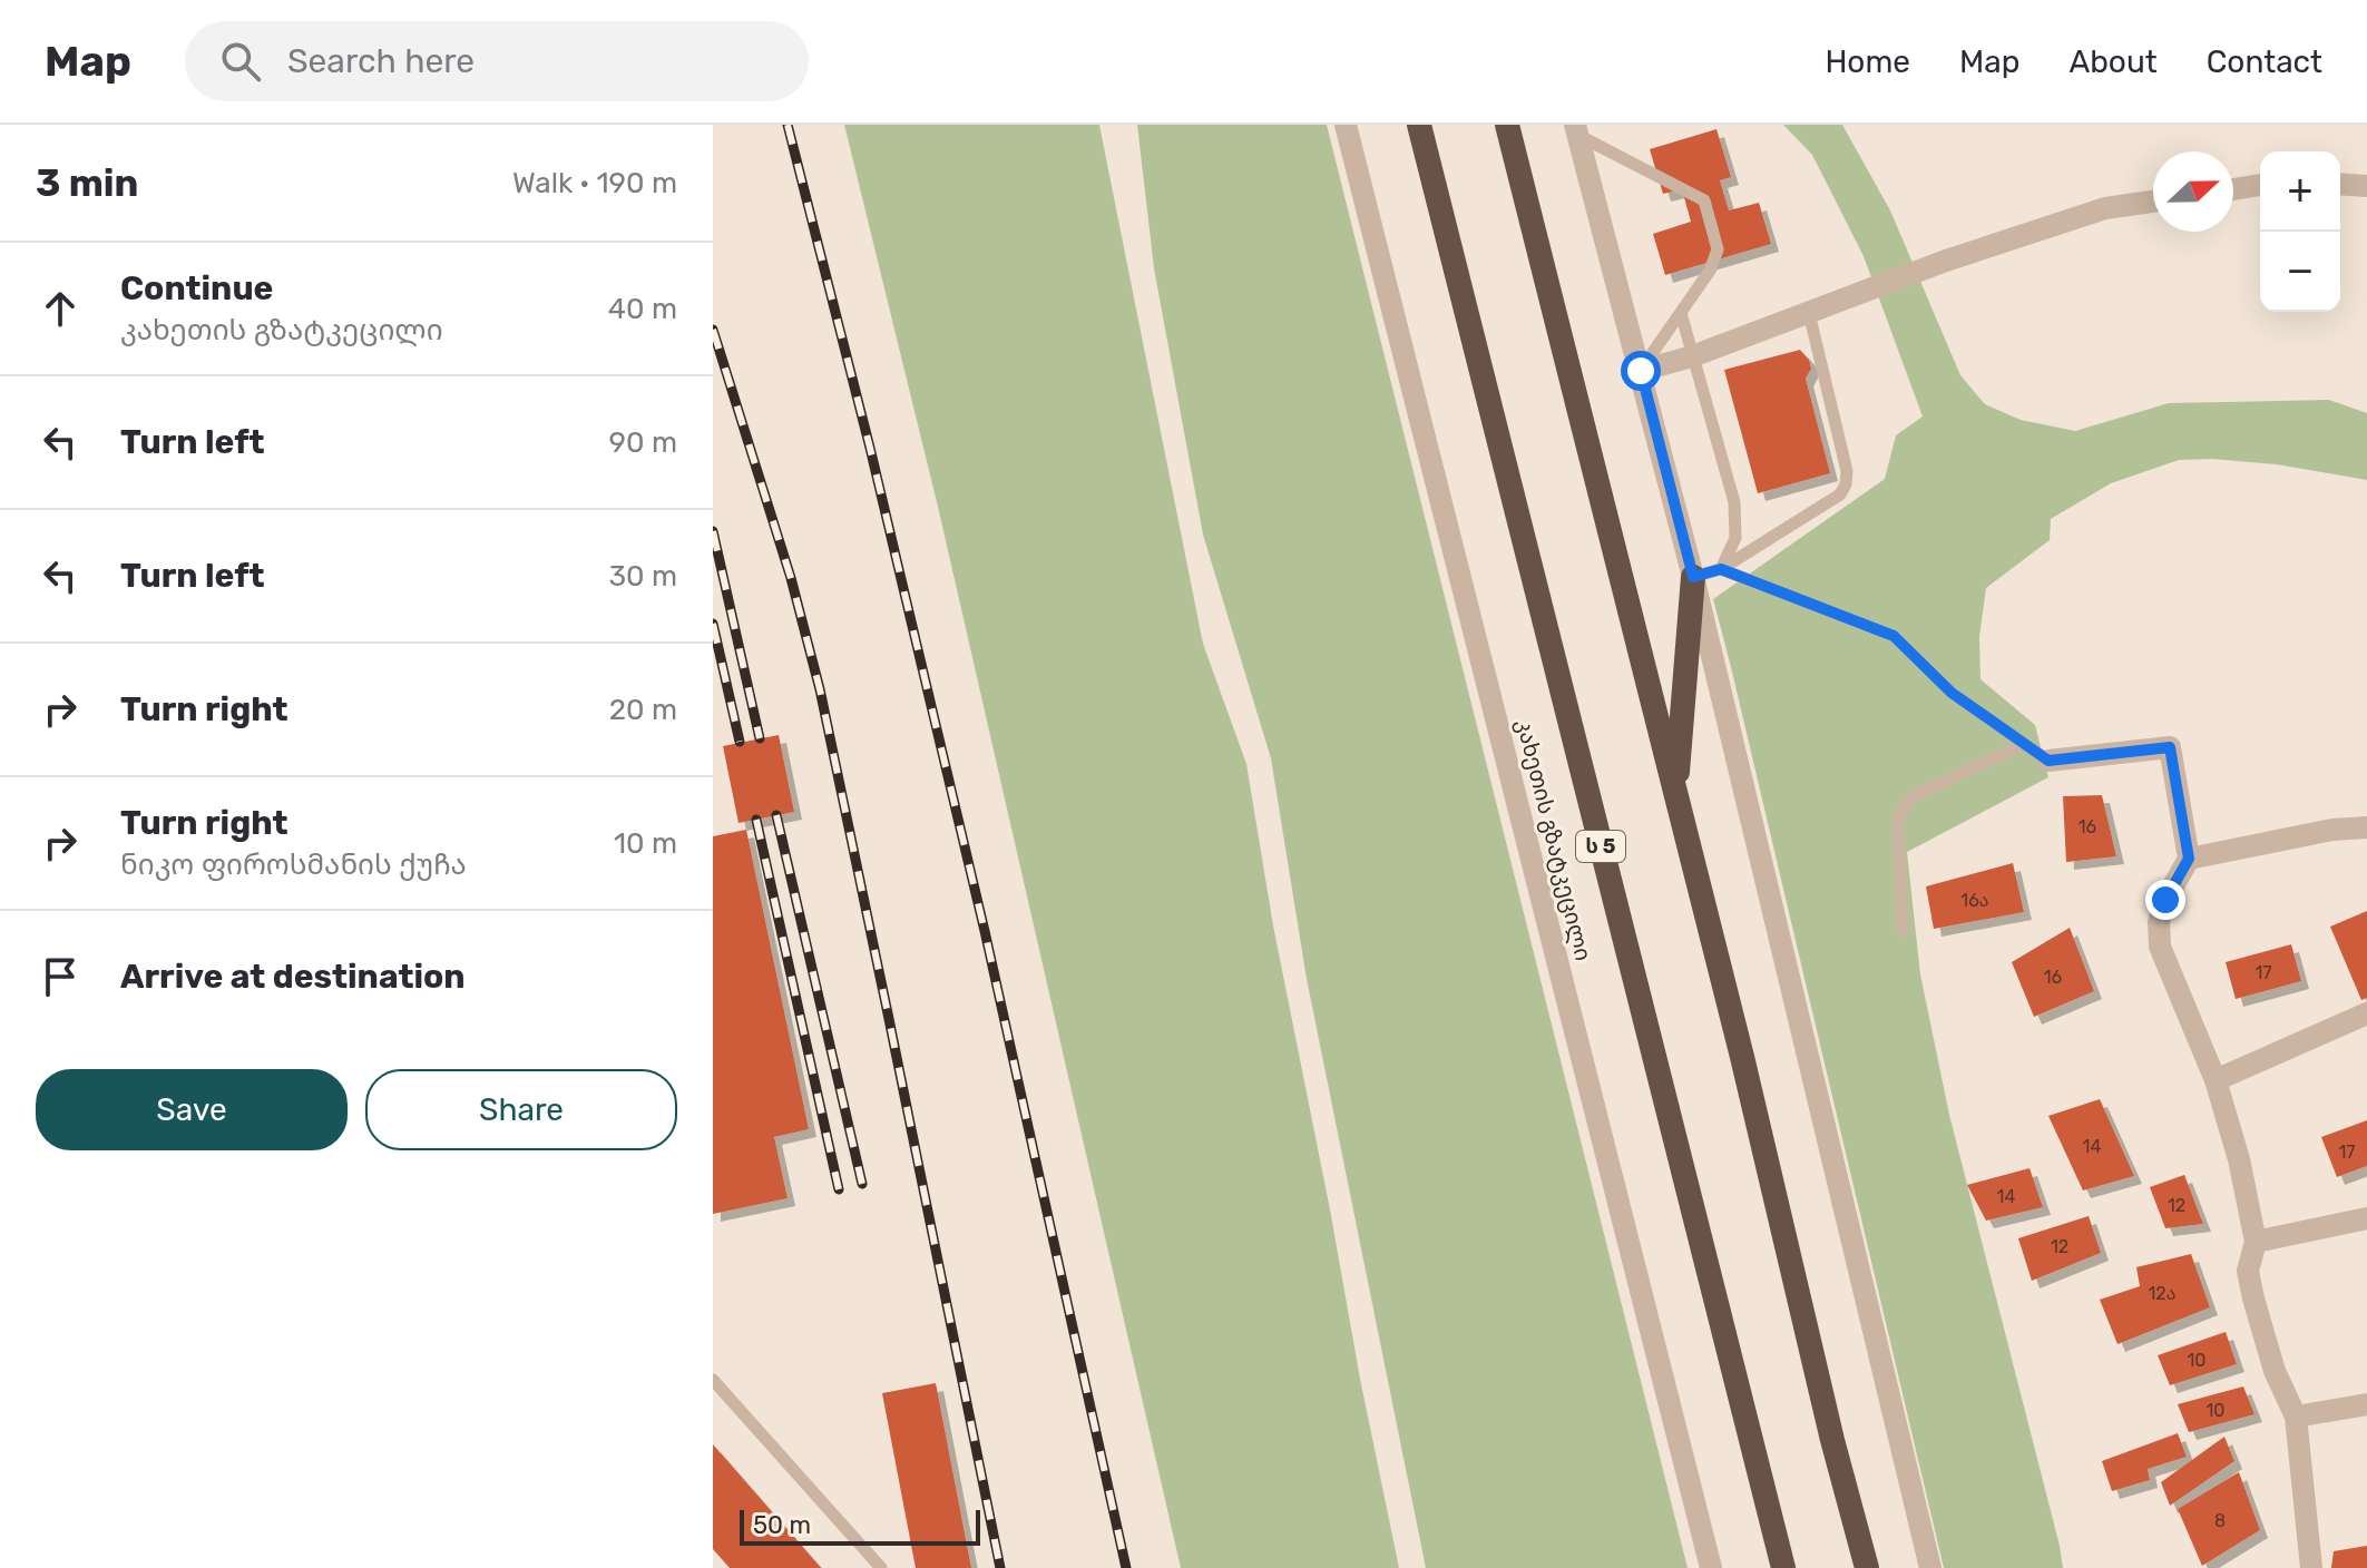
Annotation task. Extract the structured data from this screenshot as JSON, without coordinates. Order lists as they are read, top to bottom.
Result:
{
  "streets": {
    "highway": ["კახეთის გზატკეცილი", "ს 5"]
  },
  "house_numbers": [
    "16",
    "16ა",
    "17",
    "16",
    "14",
    "17",
    "14",
    "12",
    "12",
    "12ა",
    "10",
    "10",
    "8"
  ],
  "scale_bar": "50 m",
  "north": "right",
  "page": {
    "header": "Map",
    "search": "Search here",
    "nav": [
      "Home",
      "Map",
      "About",
      "Contact"
    ],
    "heading": ["3 min", "Walk · 190 m"],
    "map_buttons": ["+", "−"],
    "list": [
      ["Continue", "კახეთის გზატკეცილი", "40 m"],
      ["Turn left", "90 m"],
      ["Turn left", "30 m"],
      ["Turn right", "20 m"],
      ["Turn right", "ნიკო ფიროსმანის ქუჩა", "10 m"],
      "Arrive at destination"
    ],
    "buttons": ["Save", "Share"],
    "scale": "50 m"
  }
}
